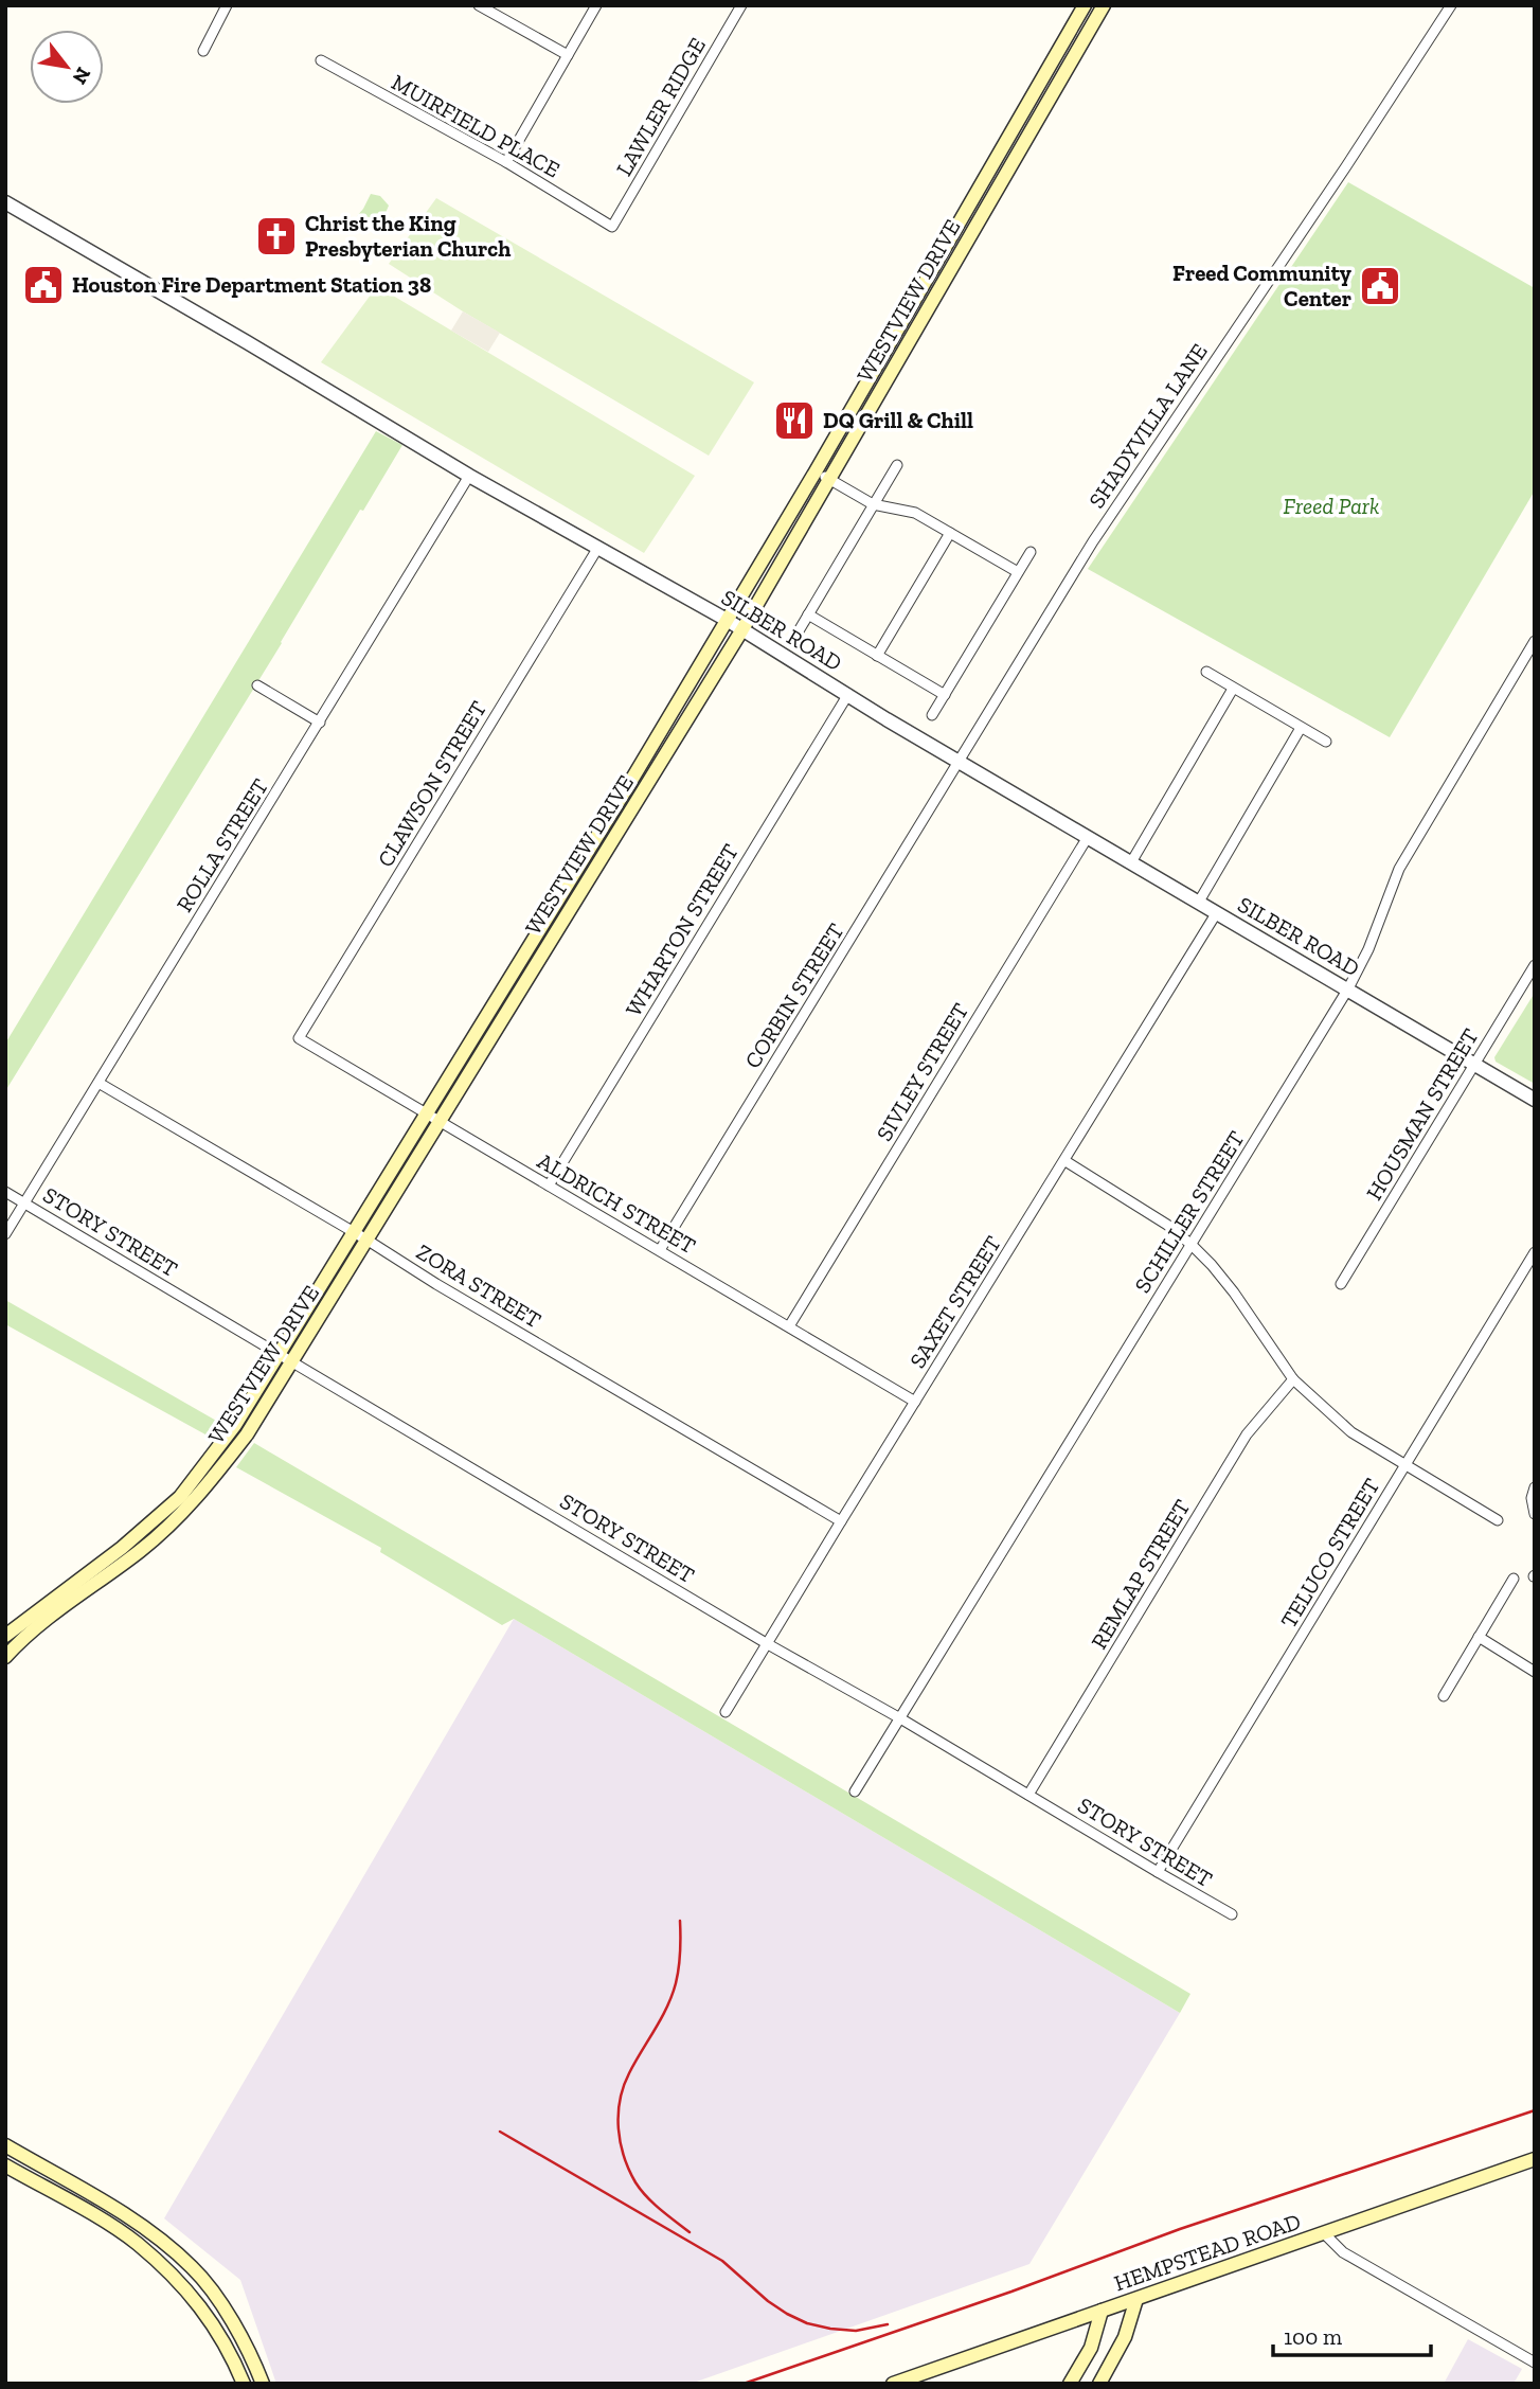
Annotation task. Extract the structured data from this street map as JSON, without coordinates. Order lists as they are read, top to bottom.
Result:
{
  "streets": {
    "main road": ["WESTVIEW DRIVE", "HEMPSTEAD ROAD"],
    "street": [
      "LAWLER RIDGE",
      "MUIRFIELD PLACE",
      "SHADYVILLA LANE",
      "SILBER ROAD",
      "CLAWSON STREET",
      "ROLLA STREET",
      "WHARTON STREET",
      "CORBIN STREET",
      "SIVLEY STREET",
      "HOUSMAN STREET",
      "ALDRICH STREET",
      "SCHILLER STREET",
      "STORY STREET",
      "ZORA STREET",
      "SAXET STREET",
      "TELUCO STREET",
      "REMLAP STREET"
    ]
  },
  "crossings": [
    ["LAWLER RIDGE", "MUIRFIELD PLACE"],
    ["WESTVIEW DRIVE", "SILBER ROAD"],
    ["WESTVIEW DRIVE", "ALDRICH STREET"],
    ["WESTVIEW DRIVE", "STORY STREET"],
    ["WESTVIEW DRIVE", "ZORA STREET"],
    ["SHADYVILLA LANE", "SILBER ROAD"],
    ["SHADYVILLA LANE", "CORBIN STREET"],
    ["SILBER ROAD", "CLAWSON STREET"],
    ["SILBER ROAD", "ROLLA STREET"],
    ["SILBER ROAD", "WHARTON STREET"],
    ["SILBER ROAD", "CORBIN STREET"],
    ["SILBER ROAD", "SIVLEY STREET"],
    ["SILBER ROAD", "HOUSMAN STREET"],
    ["SILBER ROAD", "SCHILLER STREET"],
    ["SILBER ROAD", "SAXET STREET"],
    ["CLAWSON STREET", "ALDRICH STREET"],
    ["ROLLA STREET", "STORY STREET"],
    ["ROLLA STREET", "ZORA STREET"],
    ["WHARTON STREET", "ALDRICH STREET"],
    ["CORBIN STREET", "ALDRICH STREET"],
    ["SIVLEY STREET", "ALDRICH STREET"],
    ["ALDRICH STREET", "SAXET STREET"],
    ["SCHILLER STREET", "STORY STREET"],
    ["STORY STREET", "SAXET STREET"],
    ["STORY STREET", "TELUCO STREET"],
    ["STORY STREET", "REMLAP STREET"],
    ["ZORA STREET", "SAXET STREET"]
  ],
  "parks": ["Freed Park"],
  "places": {
    "church": ["Christ the King Presbyterian Church"],
    "public building": ["Houston Fire Department Station 38", "Freed Community Center"],
    "restaurant": ["DQ Grill & Chill"]
  },
  "scale_bar": "100 m",
  "north": "bottom right"
}
